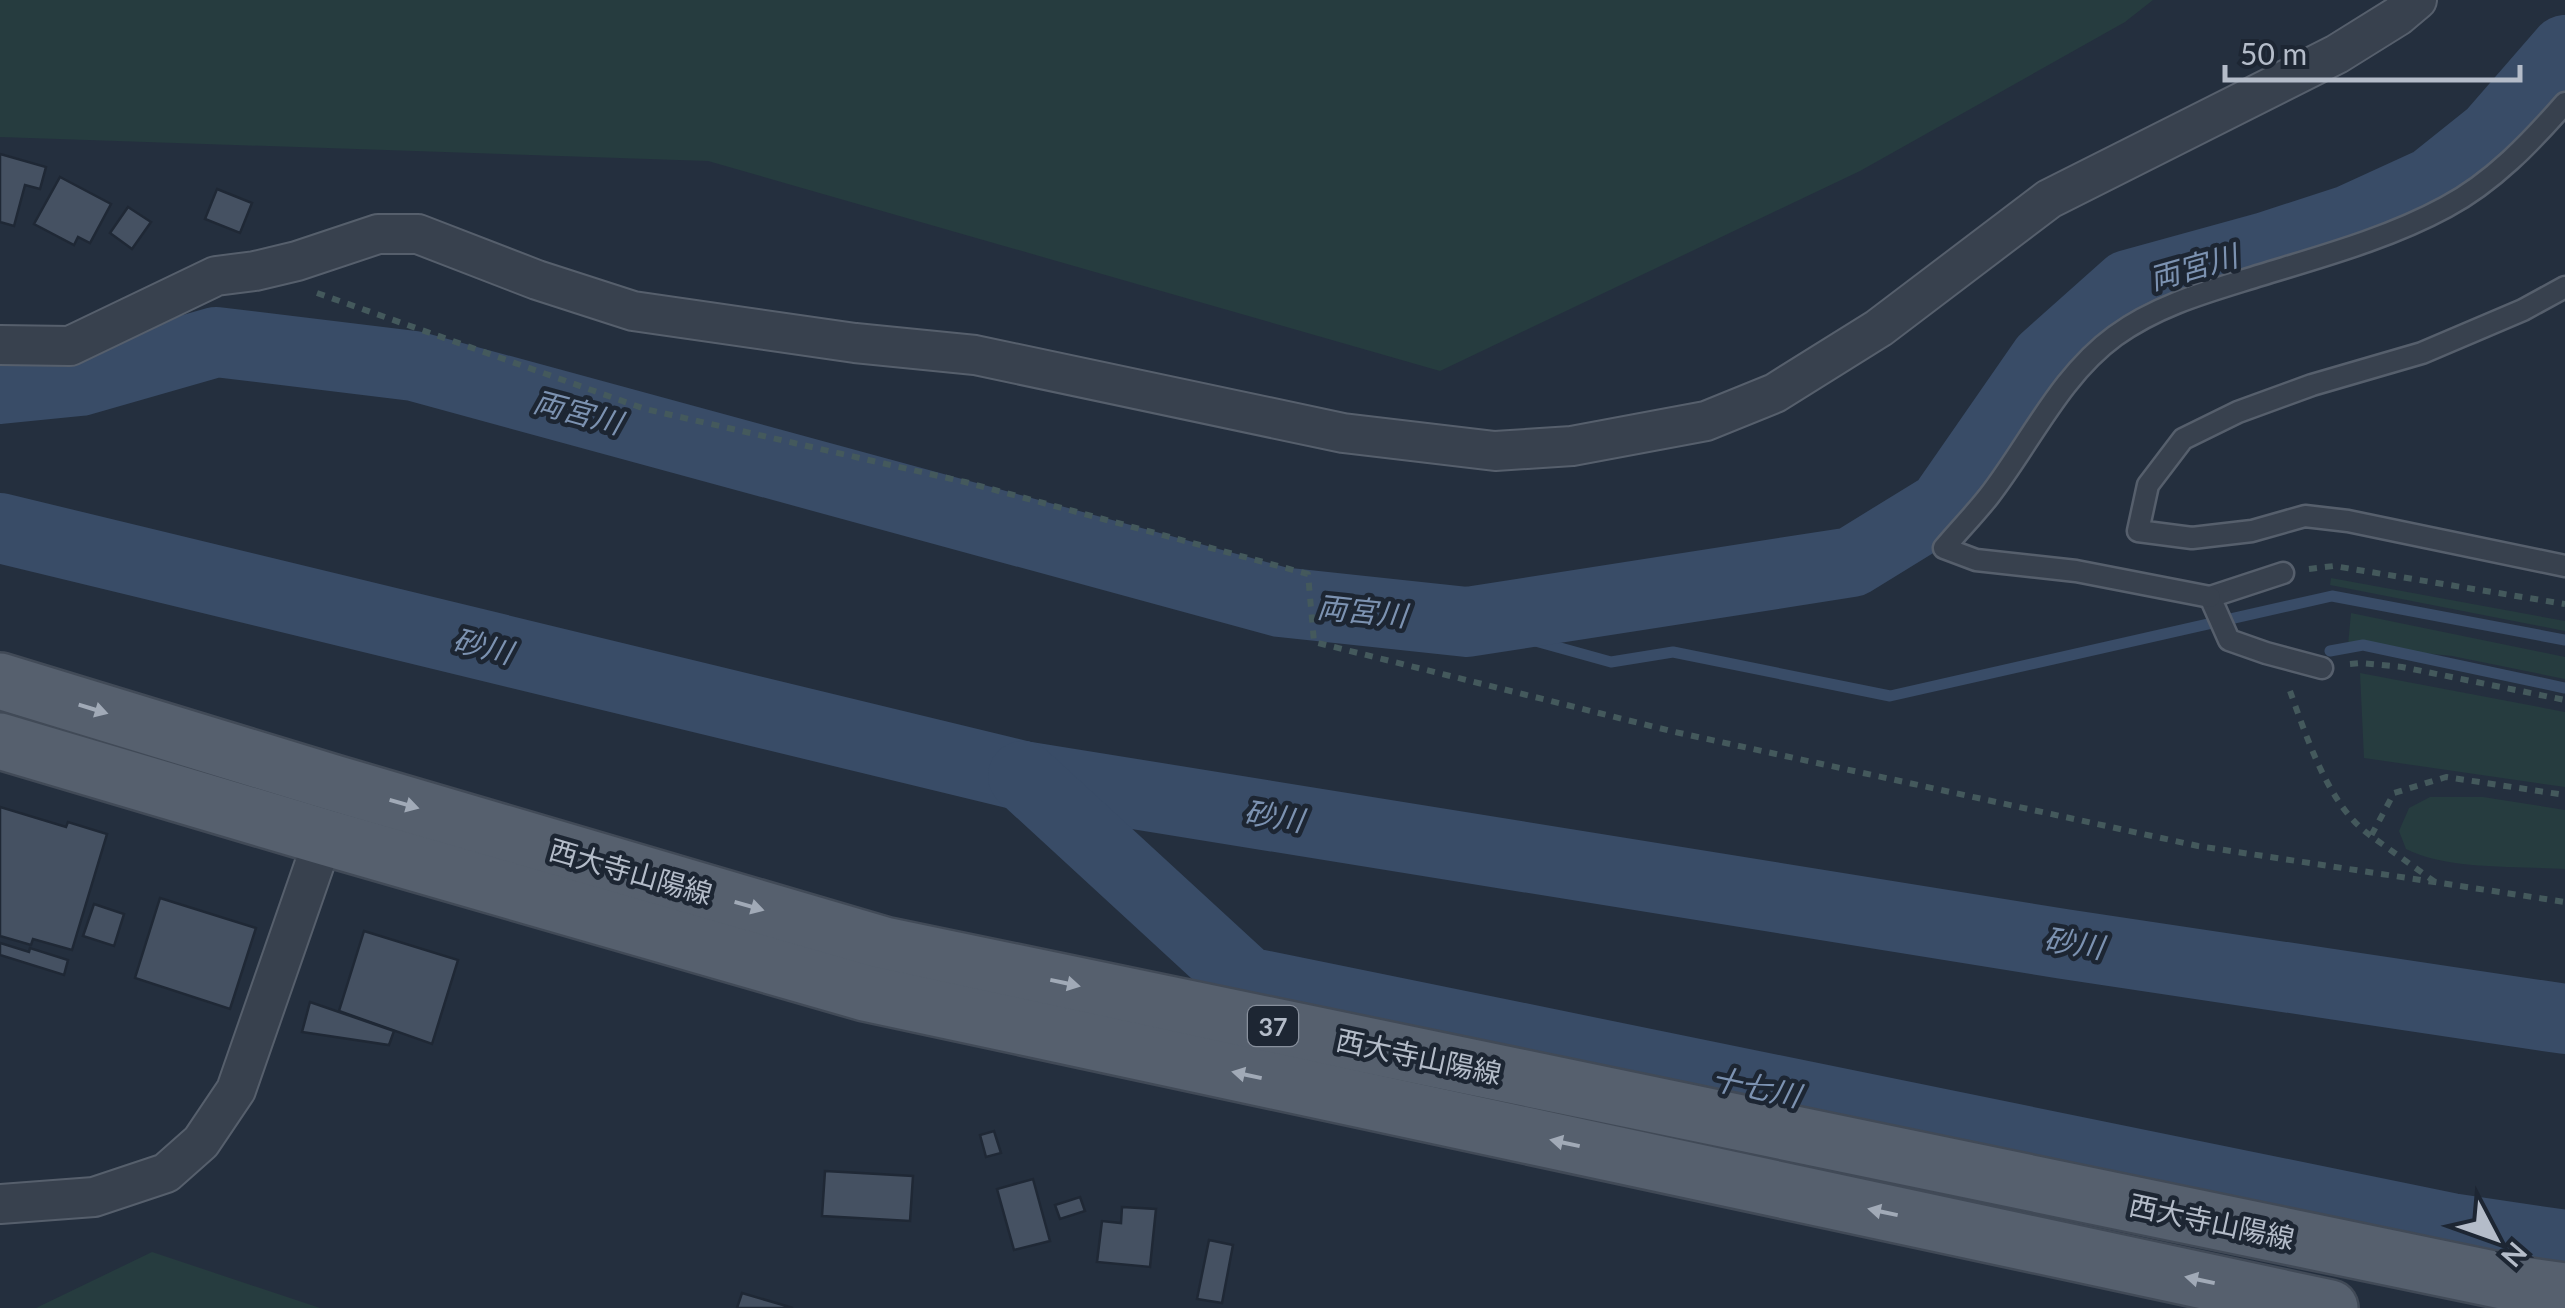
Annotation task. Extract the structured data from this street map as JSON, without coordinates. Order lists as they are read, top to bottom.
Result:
{
  "streets": {
    "main road": ["西大寺山陽線", "37"]
  },
  "water": ["両宮川", "砂川", "十七川"],
  "scale_bar": "50 m",
  "north": "bottom right"
}
